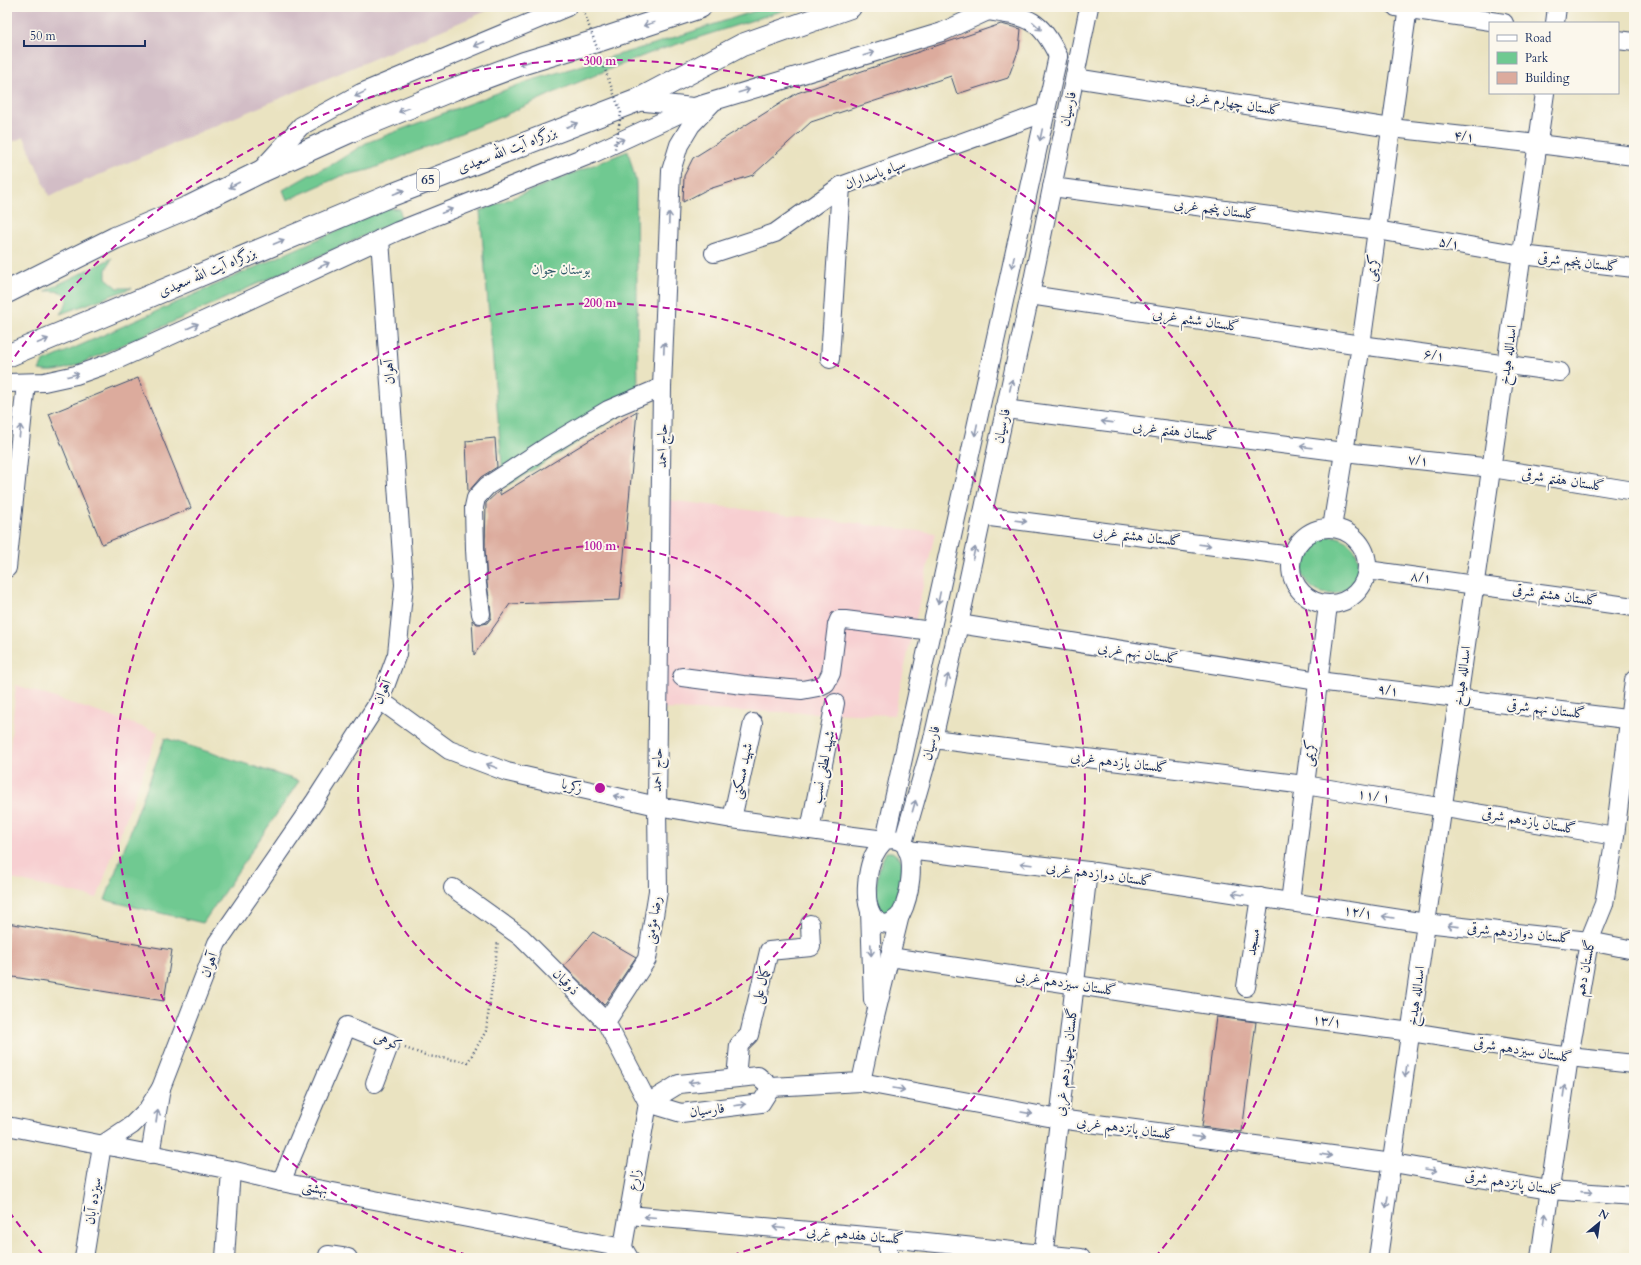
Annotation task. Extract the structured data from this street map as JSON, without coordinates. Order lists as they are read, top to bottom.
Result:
{
  "streets": {
    "highway": ["بزرگراه آیت الله سعیدی", "65"],
    "street": [
      "گلستان چهارم غربی",
      "فارسیان",
      "۴/۱",
      "سپاه پاسداران",
      "گلستان پنجم غربی",
      "۵/۱",
      "گلستان پنجم شرقی",
      "کریمی",
      "گلستان ششم غربی",
      "۶/۱",
      "اسدالله هیدخ",
      "آهوان",
      "گلستان هفتم غربی",
      "حاج احمد",
      "۷/۱",
      "گلستان هفتم شرقی",
      "گلستان هشتم غربی",
      "۸/۱",
      "گلستان هشتم شرقی",
      "گلستان نهم غربی",
      "۹/۱",
      "گلستان نهم شرقی",
      "گلستان یازدهم غربی",
      "شهید لطفی نسب",
      "شهید مسکنی",
      "زکریا",
      "۱۱/ ۱",
      "گلستان یازدهم شرقی",
      "گلستان دوازدهم غربی",
      "۱۲/۱",
      "رضا مؤمنی",
      "گلستان دوازدهم شرقی",
      "مسجد",
      "گلستان دهم",
      "ذوقیان",
      "گلستان سیزدهم غربی",
      "کمال علی",
      "۱۳/۱",
      "کوهی",
      "گلستان سیزدهم شرقی",
      "گلستان چهاردهم غربی",
      "گلستان پانزدهم غربی",
      "زارع",
      "گلستان پانزدهم شرقی",
      "بهشتی",
      "سیزده آبان",
      "گلستان هفدهم غربی"
    ]
  },
  "crossings": [
    ["گلستان چهارم غربی", "فارسیان"],
    ["گلستان چهارم غربی", "۴/۱"],
    ["گلستان چهارم غربی", "کریمی"],
    ["فارسیان", "سپاه پاسداران"],
    ["فارسیان", "گلستان پنجم غربی"],
    ["فارسیان", "گلستان ششم غربی"],
    ["فارسیان", "گلستان هفتم غربی"],
    ["فارسیان", "گلستان هشتم غربی"],
    ["فارسیان", "گلستان نهم غربی"],
    ["فارسیان", "گلستان یازدهم غربی"],
    ["فارسیان", "زکریا"],
    ["فارسیان", "گلستان دوازدهم غربی"],
    ["فارسیان", "ذوقیان"],
    ["فارسیان", "کمال علی"],
    ["فارسیان", "زارع"],
    ["۴/۱", "کریمی"],
    ["۴/۱", "اسدالله هیدخ"],
    ["گلستان پنجم غربی", "۵/۱"],
    ["گلستان پنجم غربی", "کریمی"],
    ["۵/۱", "گلستان پنجم شرقی"],
    ["۵/۱", "کریمی"],
    ["۵/۱", "اسدالله هیدخ"],
    ["گلستان پنجم شرقی", "اسدالله هیدخ"],
    ["کریمی", "گلستان ششم غربی"],
    ["کریمی", "۶/۱"],
    ["کریمی", "گلستان هفتم غربی"],
    ["کریمی", "۷/۱"],
    ["کریمی", "گلستان هشتم غربی"],
    ["کریمی", "۸/۱"],
    ["کریمی", "گلستان نهم غربی"],
    ["کریمی", "۹/۱"],
    ["کریمی", "گلستان یازدهم غربی"],
    ["کریمی", "۱۱/ ۱"],
    ["کریمی", "گلستان دوازدهم غربی"],
    ["کریمی", "۱۲/۱"],
    ["گلستان ششم غربی", "۶/۱"],
    ["۶/۱", "اسدالله هیدخ"],
    ["اسدالله هیدخ", "۷/۱"],
    ["اسدالله هیدخ", "گلستان هفتم شرقی"],
    ["اسدالله هیدخ", "۸/۱"],
    ["اسدالله هیدخ", "گلستان هشتم شرقی"],
    ["اسدالله هیدخ", "۹/۱"],
    ["اسدالله هیدخ", "گلستان نهم شرقی"],
    ["اسدالله هیدخ", "۱۱/ ۱"],
    ["اسدالله هیدخ", "گلستان یازدهم شرقی"],
    ["اسدالله هیدخ", "۱۲/۱"],
    ["اسدالله هیدخ", "گلستان دوازدهم شرقی"],
    ["اسدالله هیدخ", "۱۳/۱"],
    ["اسدالله هیدخ", "گلستان سیزدهم شرقی"],
    ["اسدالله هیدخ", "گلستان پانزدهم غربی"],
    ["اسدالله هیدخ", "گلستان پانزدهم شرقی"],
    ["آهوان", "زکریا"],
    ["گلستان هفتم غربی", "۷/۱"],
    ["حاج احمد", "زکریا"],
    ["حاج احمد", "رضا مؤمنی"],
    ["۷/۱", "گلستان هفتم شرقی"],
    ["گلستان هشتم غربی", "۸/۱"],
    ["۸/۱", "گلستان هشتم شرقی"],
    ["گلستان نهم غربی", "۹/۱"],
    ["۹/۱", "گلستان نهم شرقی"],
    ["گلستان نهم شرقی", "گلستان دهم"],
    ["گلستان یازدهم غربی", "۱۱/ ۱"],
    ["شهید لطفی نسب", "زکریا"],
    ["شهید مسکنی", "زکریا"],
    ["زکریا", "گلستان دوازدهم غربی"],
    ["زکریا", "رضا مؤمنی"],
    ["۱۱/ ۱", "گلستان یازدهم شرقی"],
    ["گلستان یازدهم شرقی", "گلستان دهم"],
    ["گلستان دوازدهم غربی", "۱۲/۱"],
    ["گلستان دوازدهم غربی", "مسجد"],
    ["گلستان دوازدهم غربی", "گلستان چهاردهم غربی"],
    ["۱۲/۱", "گلستان دوازدهم شرقی"],
    ["رضا مؤمنی", "ذوقیان"],
    ["گلستان دوازدهم شرقی", "گلستان دهم"],
    ["گلستان دهم", "گلستان سیزدهم شرقی"],
    ["گلستان دهم", "گلستان پانزدهم شرقی"],
    ["ذوقیان", "زارع"],
    ["گلستان سیزدهم غربی", "۱۳/۱"],
    ["گلستان سیزدهم غربی", "گلستان چهاردهم غربی"],
    ["۱۳/۱", "گلستان سیزدهم شرقی"],
    ["کوهی", "بهشتی"],
    ["گلستان چهاردهم غربی", "گلستان پانزدهم غربی"],
    ["گلستان چهاردهم غربی", "گلستان هفدهم غربی"],
    ["گلستان پانزدهم غربی", "گلستان پانزدهم شرقی"],
    ["زارع", "بهشتی"],
    ["زارع", "گلستان هفدهم غربی"],
    ["بهشتی", "سیزده آبان"]
  ],
  "one_way": [
    "گلستان هفتم غربی",
    "حاج احمد",
    "گلستان هشتم غربی",
    "زکریا",
    "گلستان دوازدهم غربی",
    "۱۲/۱",
    "گلستان دوازدهم شرقی",
    "گلستان پانزدهم غربی",
    "گلستان پانزدهم شرقی"
  ],
  "parks": ["بوستان جوان"],
  "legend": ["Road", "Park", "Building"],
  "scale_bar": "50 m",
  "north": "top right",
  "rings": ["300 m", "200 m", "100 m"]
}
